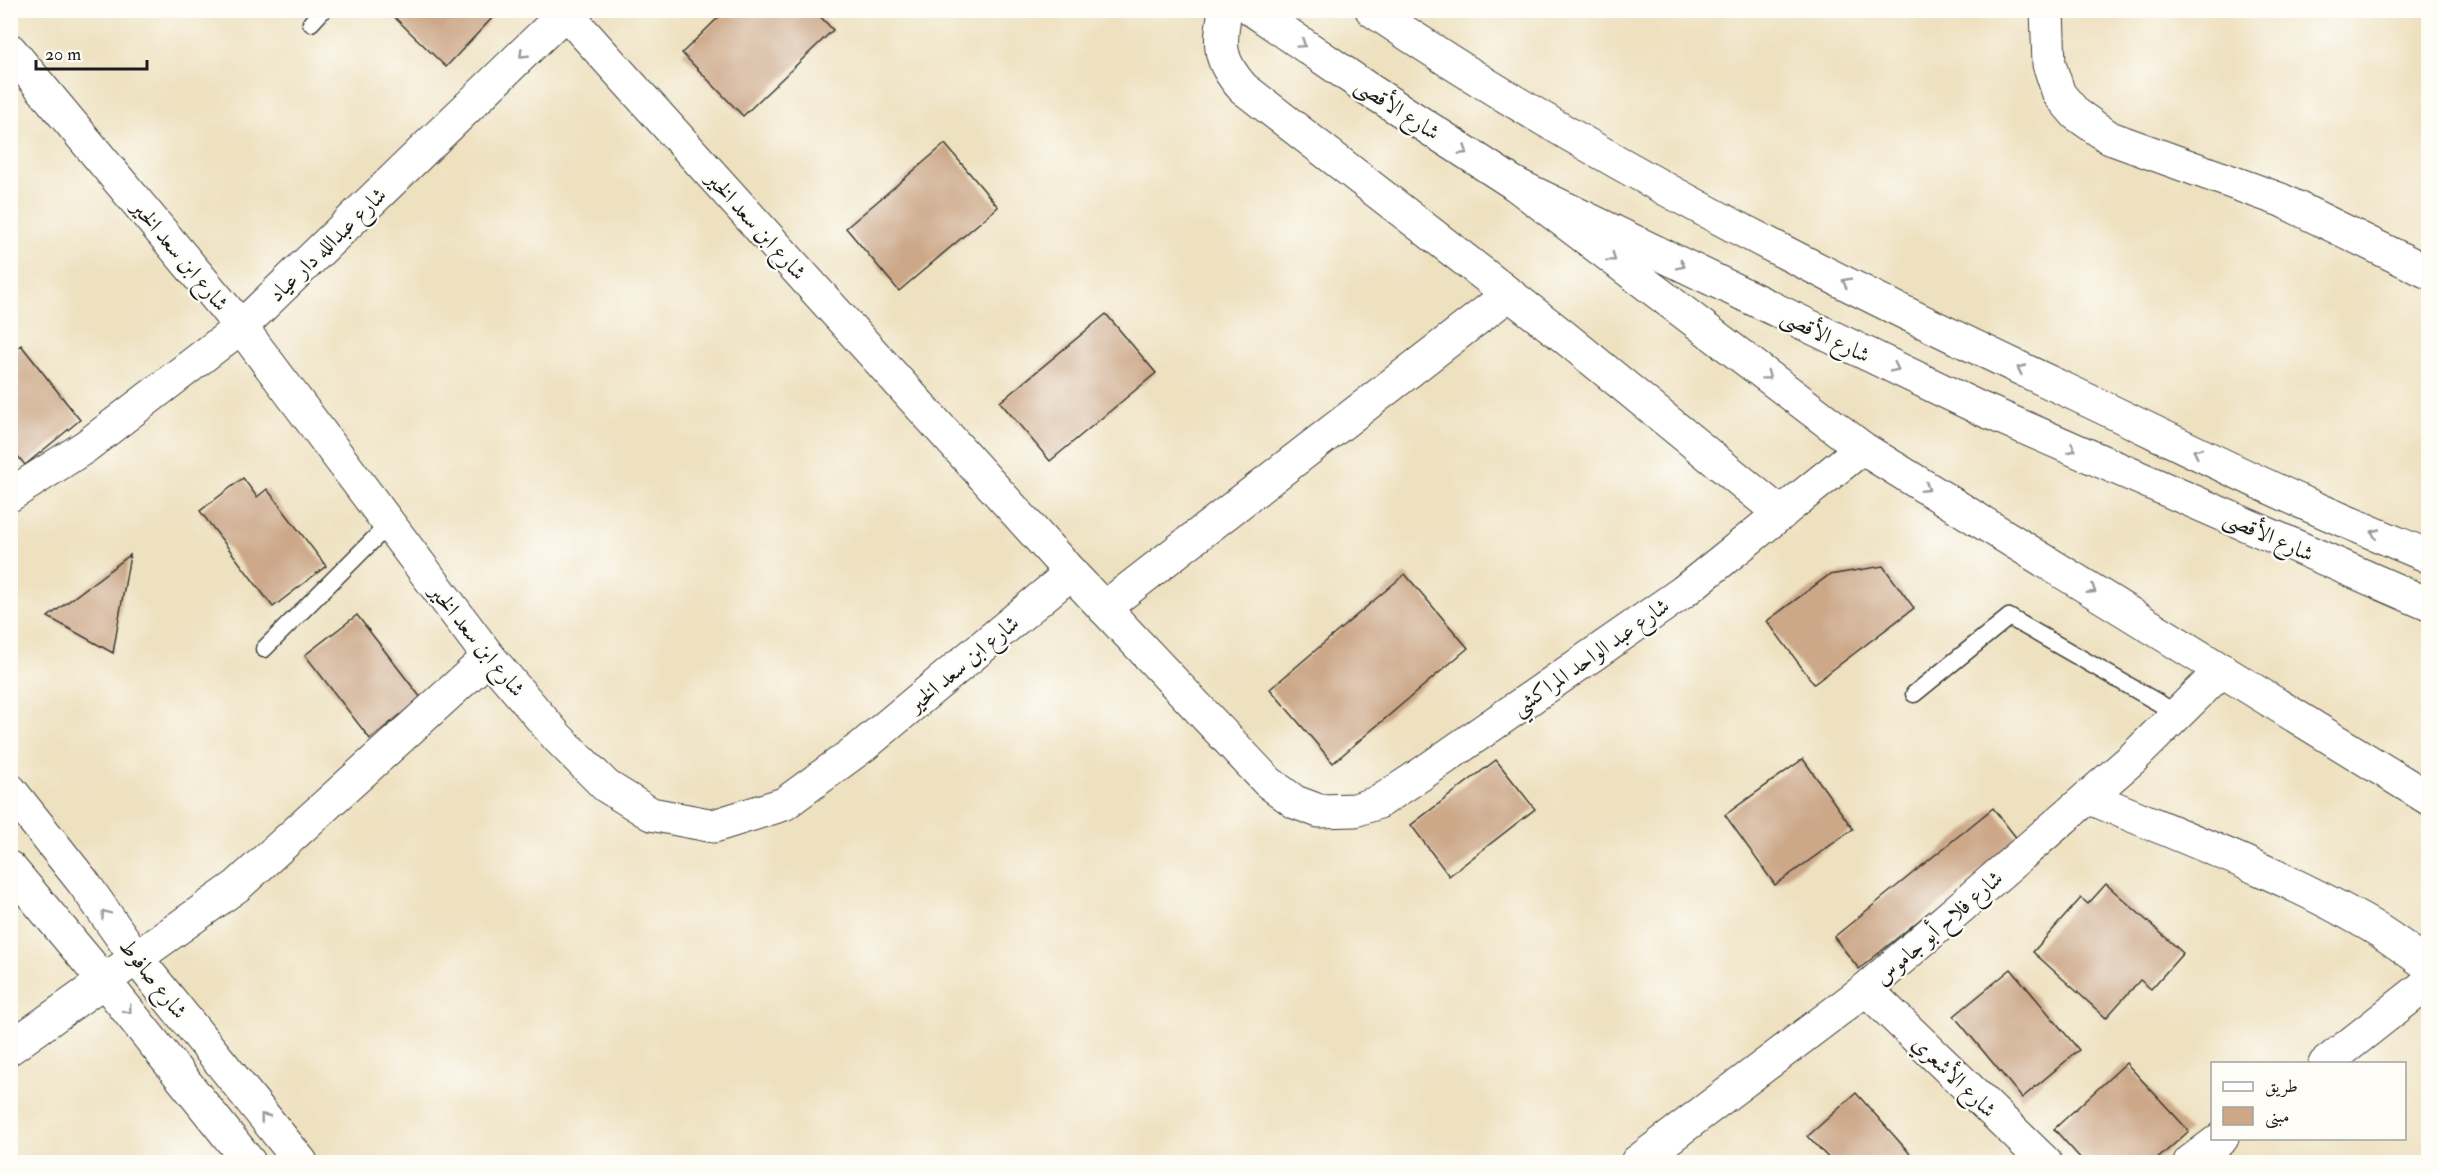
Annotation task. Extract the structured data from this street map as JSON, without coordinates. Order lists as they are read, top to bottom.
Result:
{
  "streets": {
    "main road": [
      "شارع الأقصى",
      "شارع ابن سعد الخير",
      "شارع عبدالله دار عياد",
      "شارع عبد الواحد المراكشي",
      "شارع فلاح أبو جاموس",
      "شارع صافوط",
      "شارع الأشعري"
    ]
  },
  "crossings": [
    ["شارع ابن سعد الخير", "شارع عبدالله دار عياد"],
    ["شارع ابن سعد الخير", "شارع عبد الواحد المراكشي"],
    ["شارع فلاح أبو جاموس", "شارع الأشعري"]
  ],
  "one_way": ["شارع عبدالله دار عياد"],
  "legend": ["طريق", "مبنى"],
  "scale_bar": "20 m"
}
